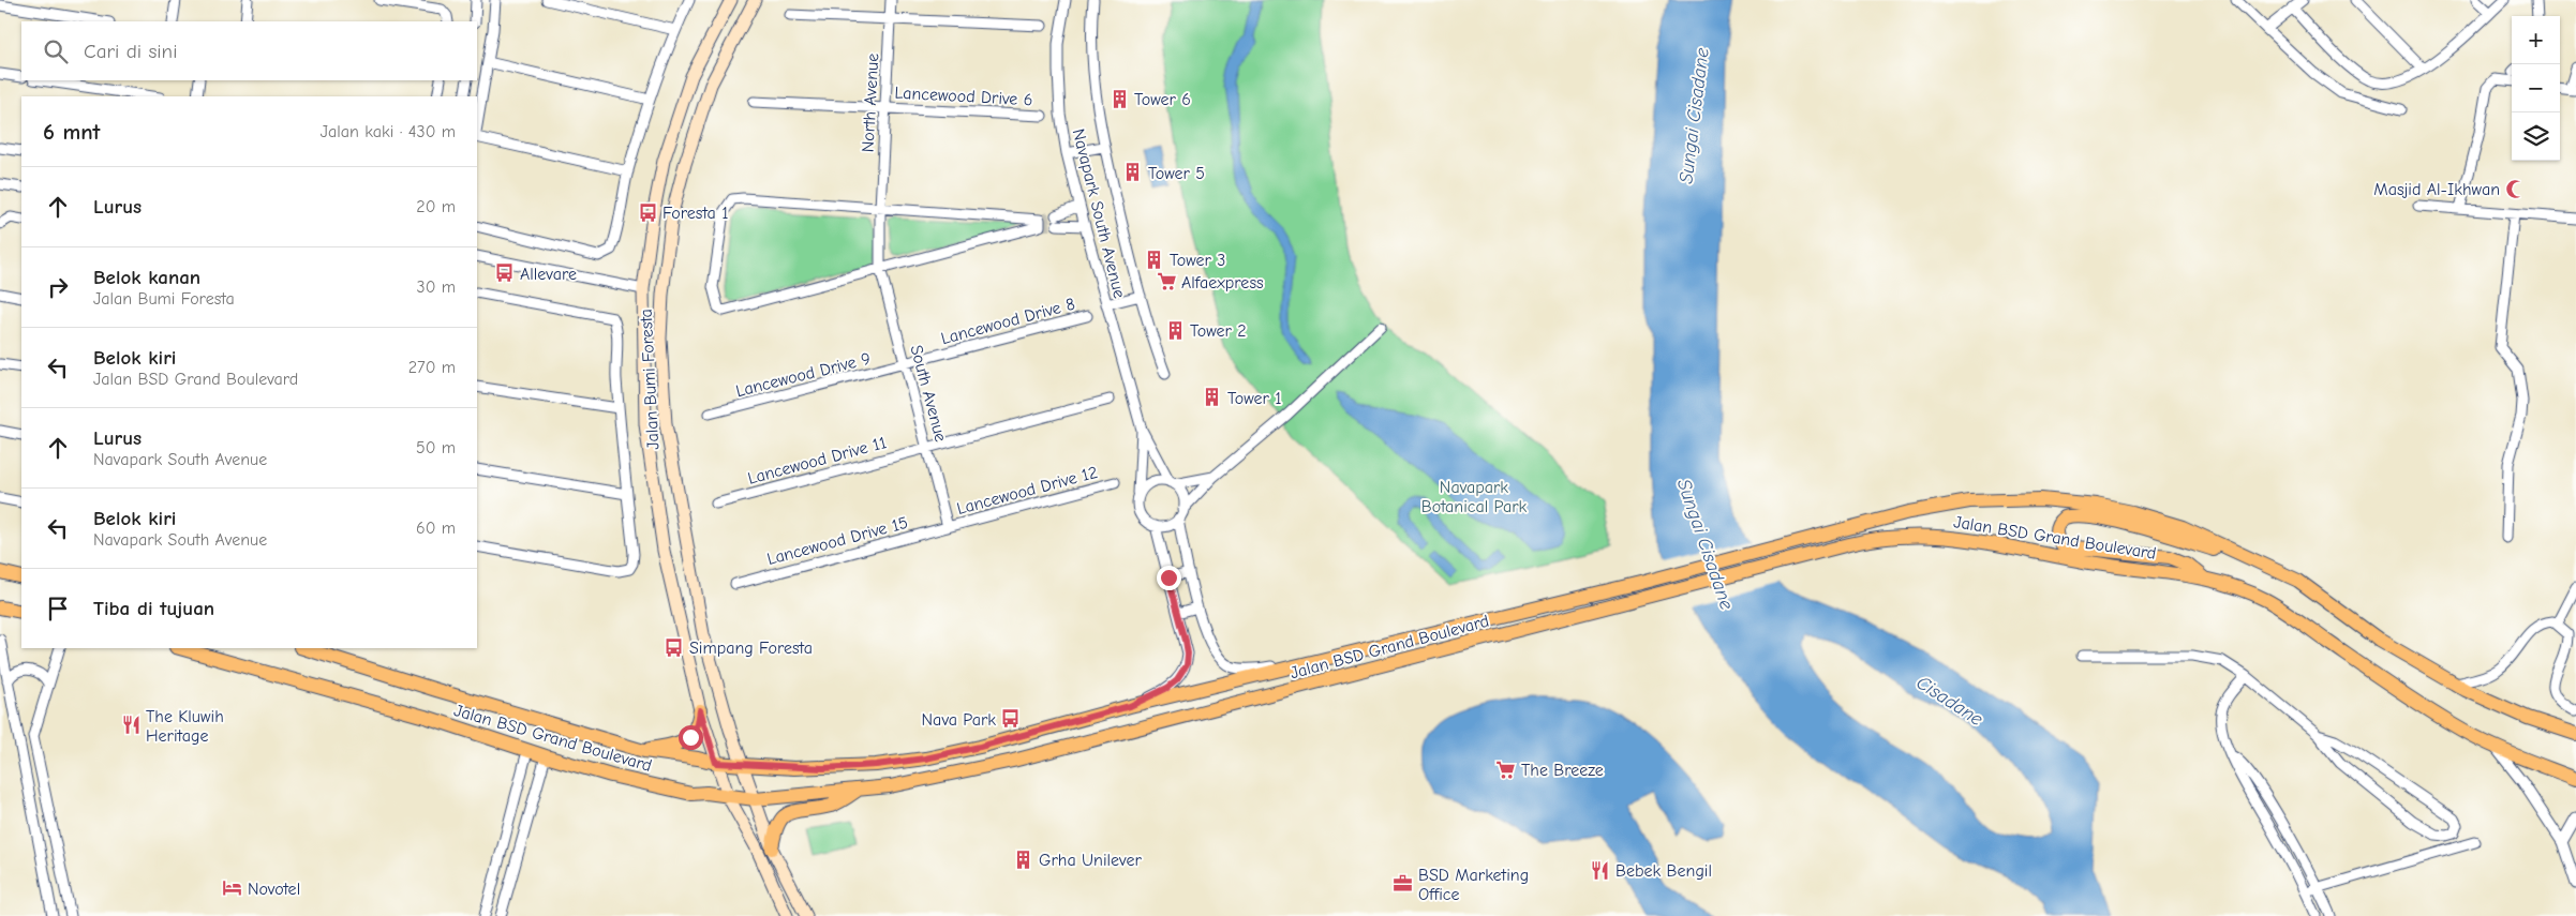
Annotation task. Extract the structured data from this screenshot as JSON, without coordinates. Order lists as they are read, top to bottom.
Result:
{
  "streets": {
    "main road": ["Jalan Bumi Foresta", "Jalan BSD Grand Boulevard"],
    "street": [
      "Lancewood Drive 6",
      "North Avenue",
      "Navapark South Avenue",
      "Lancewood Drive 8",
      "Lancewood Drive 9",
      "South Avenue",
      "Lancewood Drive 11",
      "Lancewood Drive 12",
      "Lancewood Drive 15"
    ]
  },
  "crossings": [
    ["Lancewood Drive 6", "North Avenue"],
    ["North Avenue", "South Avenue"],
    ["Lancewood Drive 8", "Lancewood Drive 9"],
    ["Lancewood Drive 8", "South Avenue"],
    ["Lancewood Drive 9", "South Avenue"],
    ["Jalan Bumi Foresta", "Jalan BSD Grand Boulevard"],
    ["South Avenue", "Lancewood Drive 11"],
    ["South Avenue", "Lancewood Drive 12"],
    ["South Avenue", "Lancewood Drive 15"],
    ["Lancewood Drive 12", "Lancewood Drive 15"]
  ],
  "water": ["Sungai Cisadane", "Cisadane"],
  "parks": ["Navapark Botanical Park"],
  "places": {
    "building": [
      "Tower 6",
      "Tower 5",
      "Tower 3",
      "Tower 2",
      "Tower 1",
      "Grha Unilever"
    ],
    "mosque": ["Masjid Al-Ikhwan"],
    "bus stop": [
      "Foresta 1",
      "Allevare",
      "Simpang Foresta",
      "Nava Park"
    ],
    "supermarket": ["Alfaexpress", "The Breeze"],
    "restaurant": ["The Kluwih Heritage", "Bebek Bengil"],
    "office": ["BSD Marketing Office"],
    "hotel": ["Novotel"]
  },
  "page": {
    "map_buttons": ["+", "−"],
    "search": "Cari di sini",
    "heading": ["6 mnt", "Jalan kaki · 430 m"],
    "list": [
      ["Lurus", "20 m"],
      ["Belok kanan", "Jalan Bumi Foresta", "30 m"],
      ["Belok kiri", "Jalan BSD Grand Boulevard", "270 m"],
      ["Lurus", "Navapark South Avenue", "50 m"],
      ["Belok kiri", "Navapark South Avenue", "60 m"],
      "Tiba di tujuan"
    ]
  }
}
